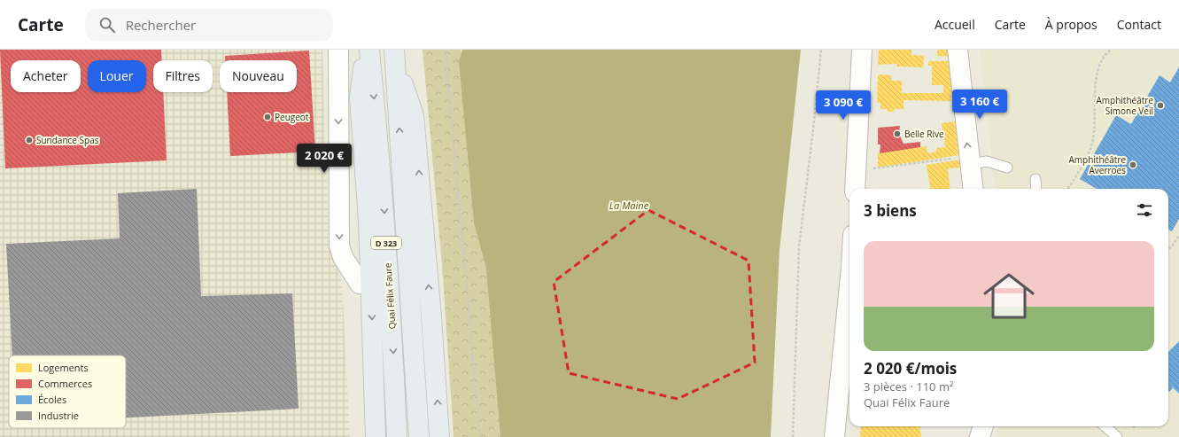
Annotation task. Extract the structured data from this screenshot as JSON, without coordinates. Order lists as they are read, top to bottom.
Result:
{
  "streets": {
    "highway": ["D 323", "Quai Félix Faure"]
  },
  "water": ["La Maine"],
  "places": [
    "Amphithéâtre Simone Veil",
    "Peugeot",
    "Belle Rive",
    "Sundance Spas",
    "Amphithéâtre Averroes"
  ],
  "legend": [
    "Logements",
    "Commerces",
    "Écoles",
    "Industrie"
  ],
  "page": {
    "header": "Carte",
    "search": "Rechercher",
    "nav": [
      "Accueil",
      "Carte",
      "À propos",
      "Contact"
    ],
    "chip": [
      "Acheter",
      "Louer",
      "Filtres",
      "Nouveau"
    ],
    "price": ["3 160 €", "3 090 €", "2 020 €"],
    "heading": "3 biens",
    "list": [
      {
        "name": "2 020 €/mois",
        "note": "3 pièces · 110 m² · Quai Félix Faure"
      }
    ]
  }
}
